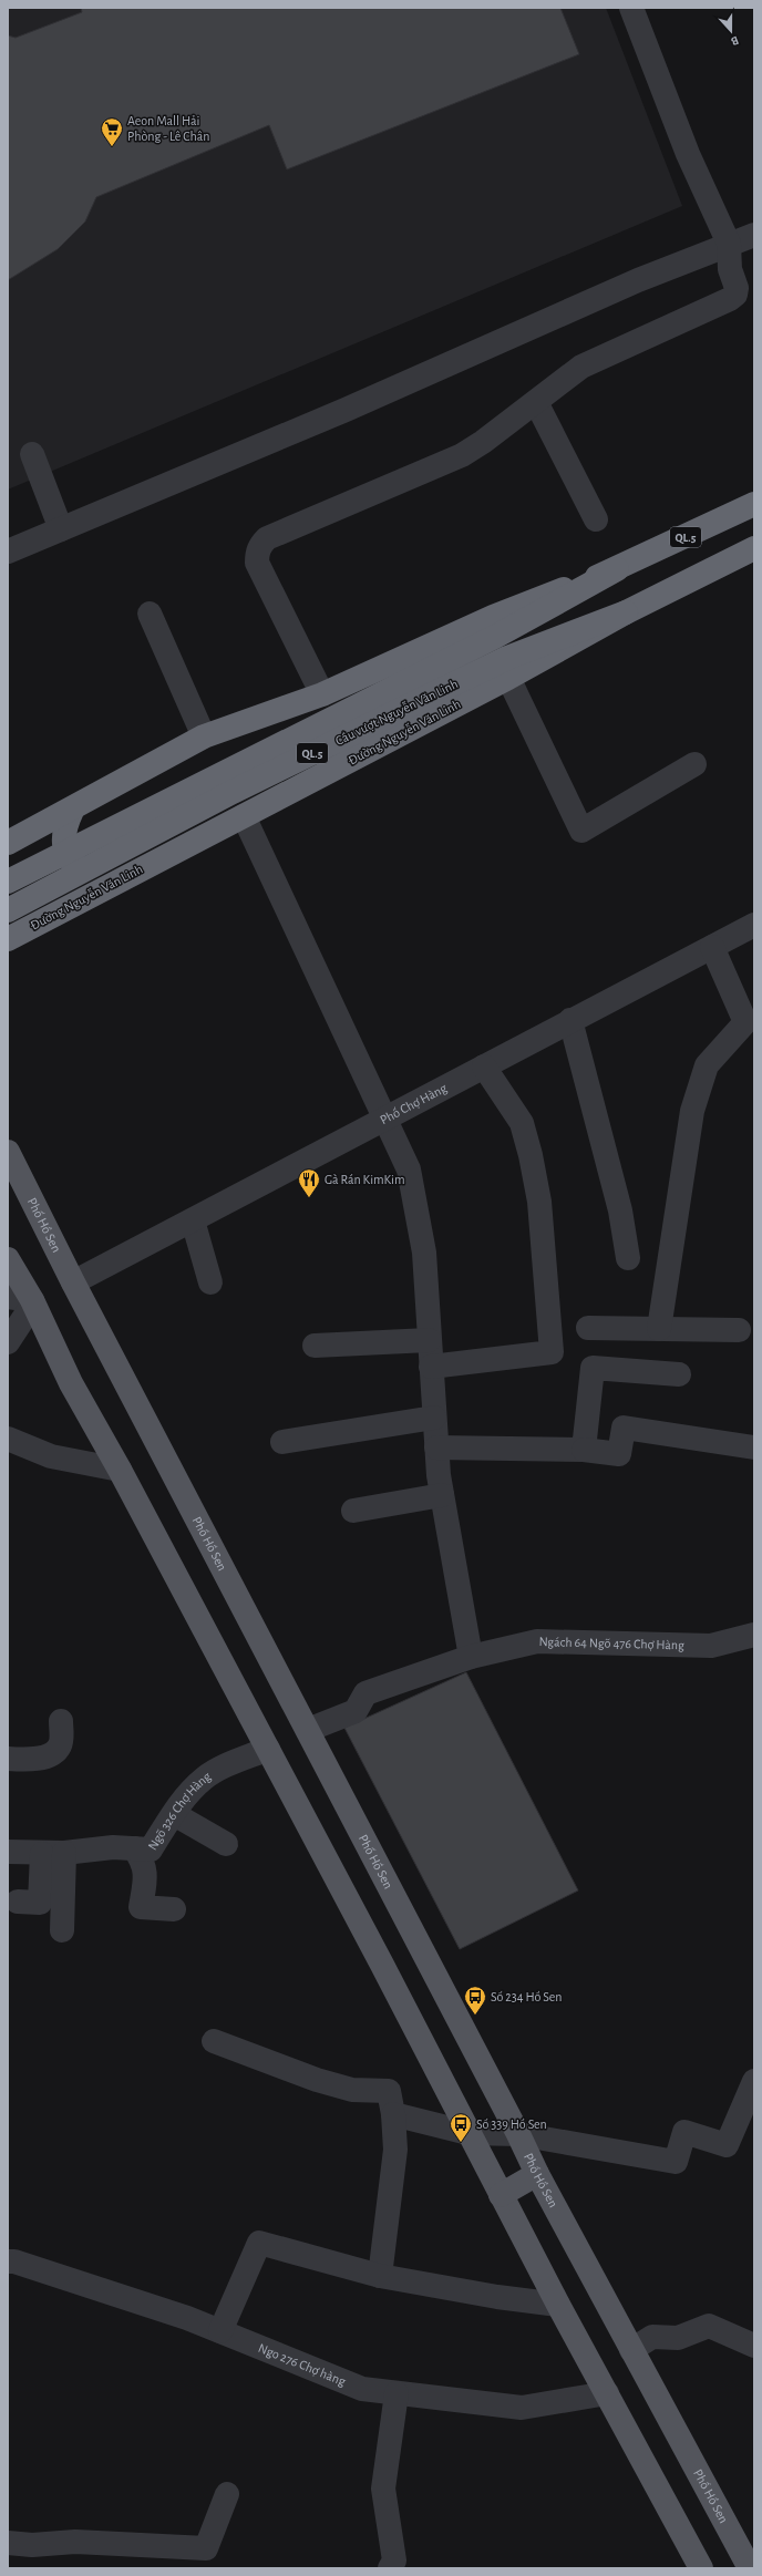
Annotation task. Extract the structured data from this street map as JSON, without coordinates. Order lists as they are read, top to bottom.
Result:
{
  "streets": {
    "highway": ["QL.5", "Cầu vượt Nguyễn Văn Linh", "Đường Nguyễn Văn Linh"],
    "main road": ["Phố Hồ Sen"],
    "street": [
      "Phố Chợ Hàng",
      "Ngách 64 Ngõ 476 Chợ Hàng",
      "Ngõ 326 Chợ Hàng",
      "Ngo 276 Chợ hàng"
    ]
  },
  "crossings": [
    ["QL.5", "Cầu vượt Nguyễn Văn Linh"],
    ["Cầu vượt Nguyễn Văn Linh", "Đường Nguyễn Văn Linh"],
    ["Phố Chợ Hàng", "Phố Hồ Sen"],
    ["Phố Hồ Sen", "Ngách 64 Ngõ 476 Chợ Hàng"]
  ],
  "places": {
    "supermarket": ["Aeon Mall Hải Phòng - Lê Chân"],
    "restaurant": ["Gà Rán KimKim"],
    "bus stop": ["Số 234 Hồ Sen", "Số 339 Hồ Sen"]
  },
  "north": "bottom"
}
